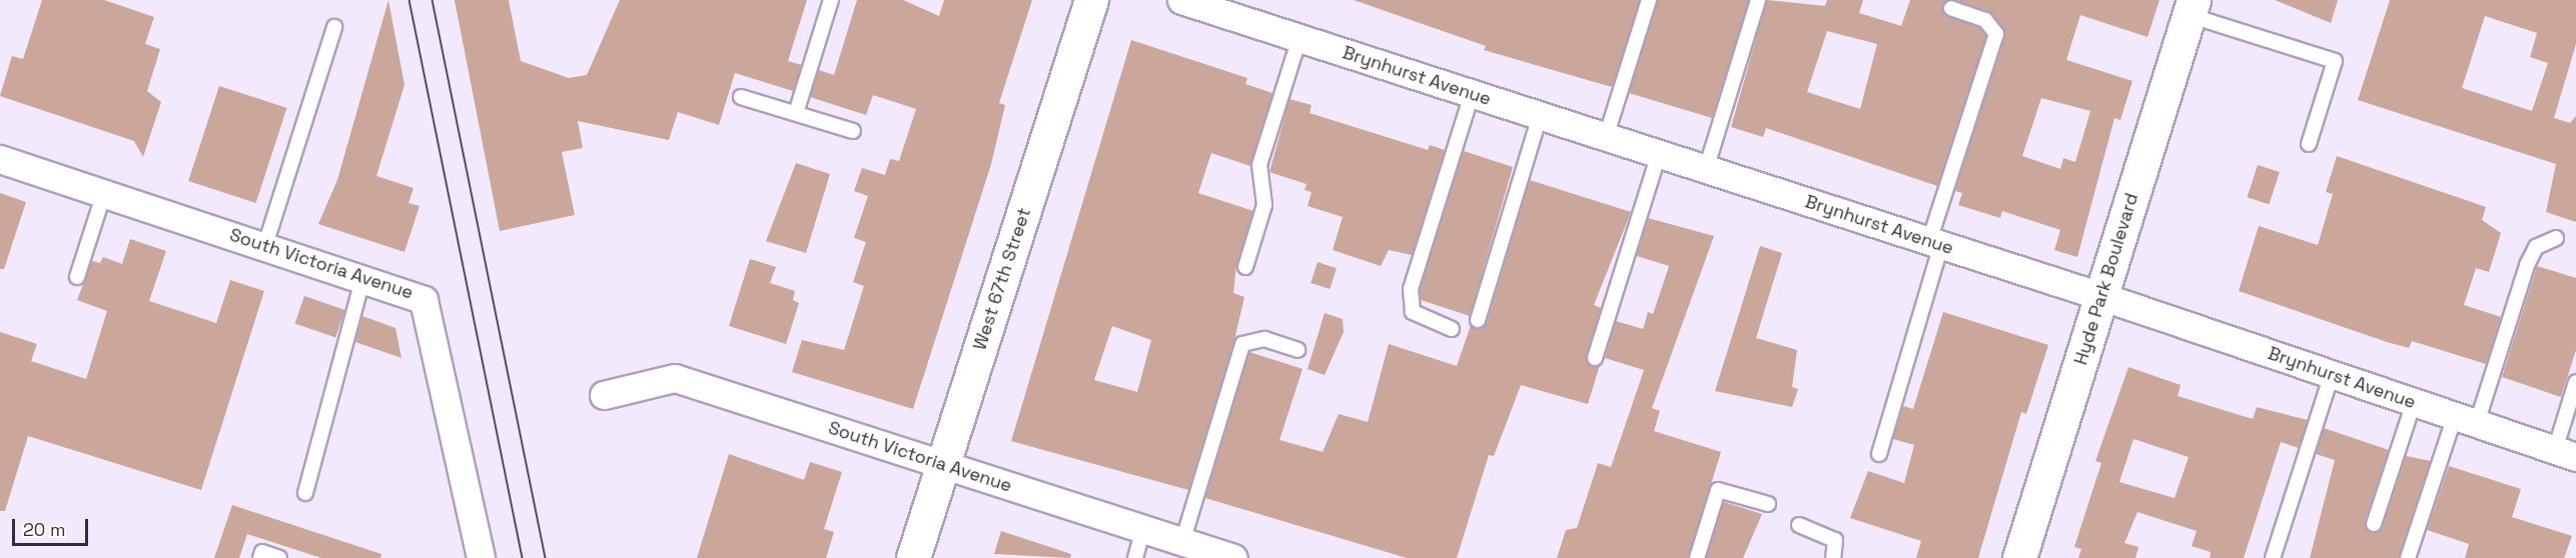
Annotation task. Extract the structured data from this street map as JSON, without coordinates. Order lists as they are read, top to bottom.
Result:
{
  "streets": {
    "street": [
      "Brynhurst Avenue",
      "South Victoria Avenue",
      "West 67th Street",
      "Hyde Park Boulevard"
    ]
  },
  "crossings": [
    ["Brynhurst Avenue", "Hyde Park Boulevard"],
    ["South Victoria Avenue", "West 67th Street"]
  ],
  "scale_bar": "20 m"
}
